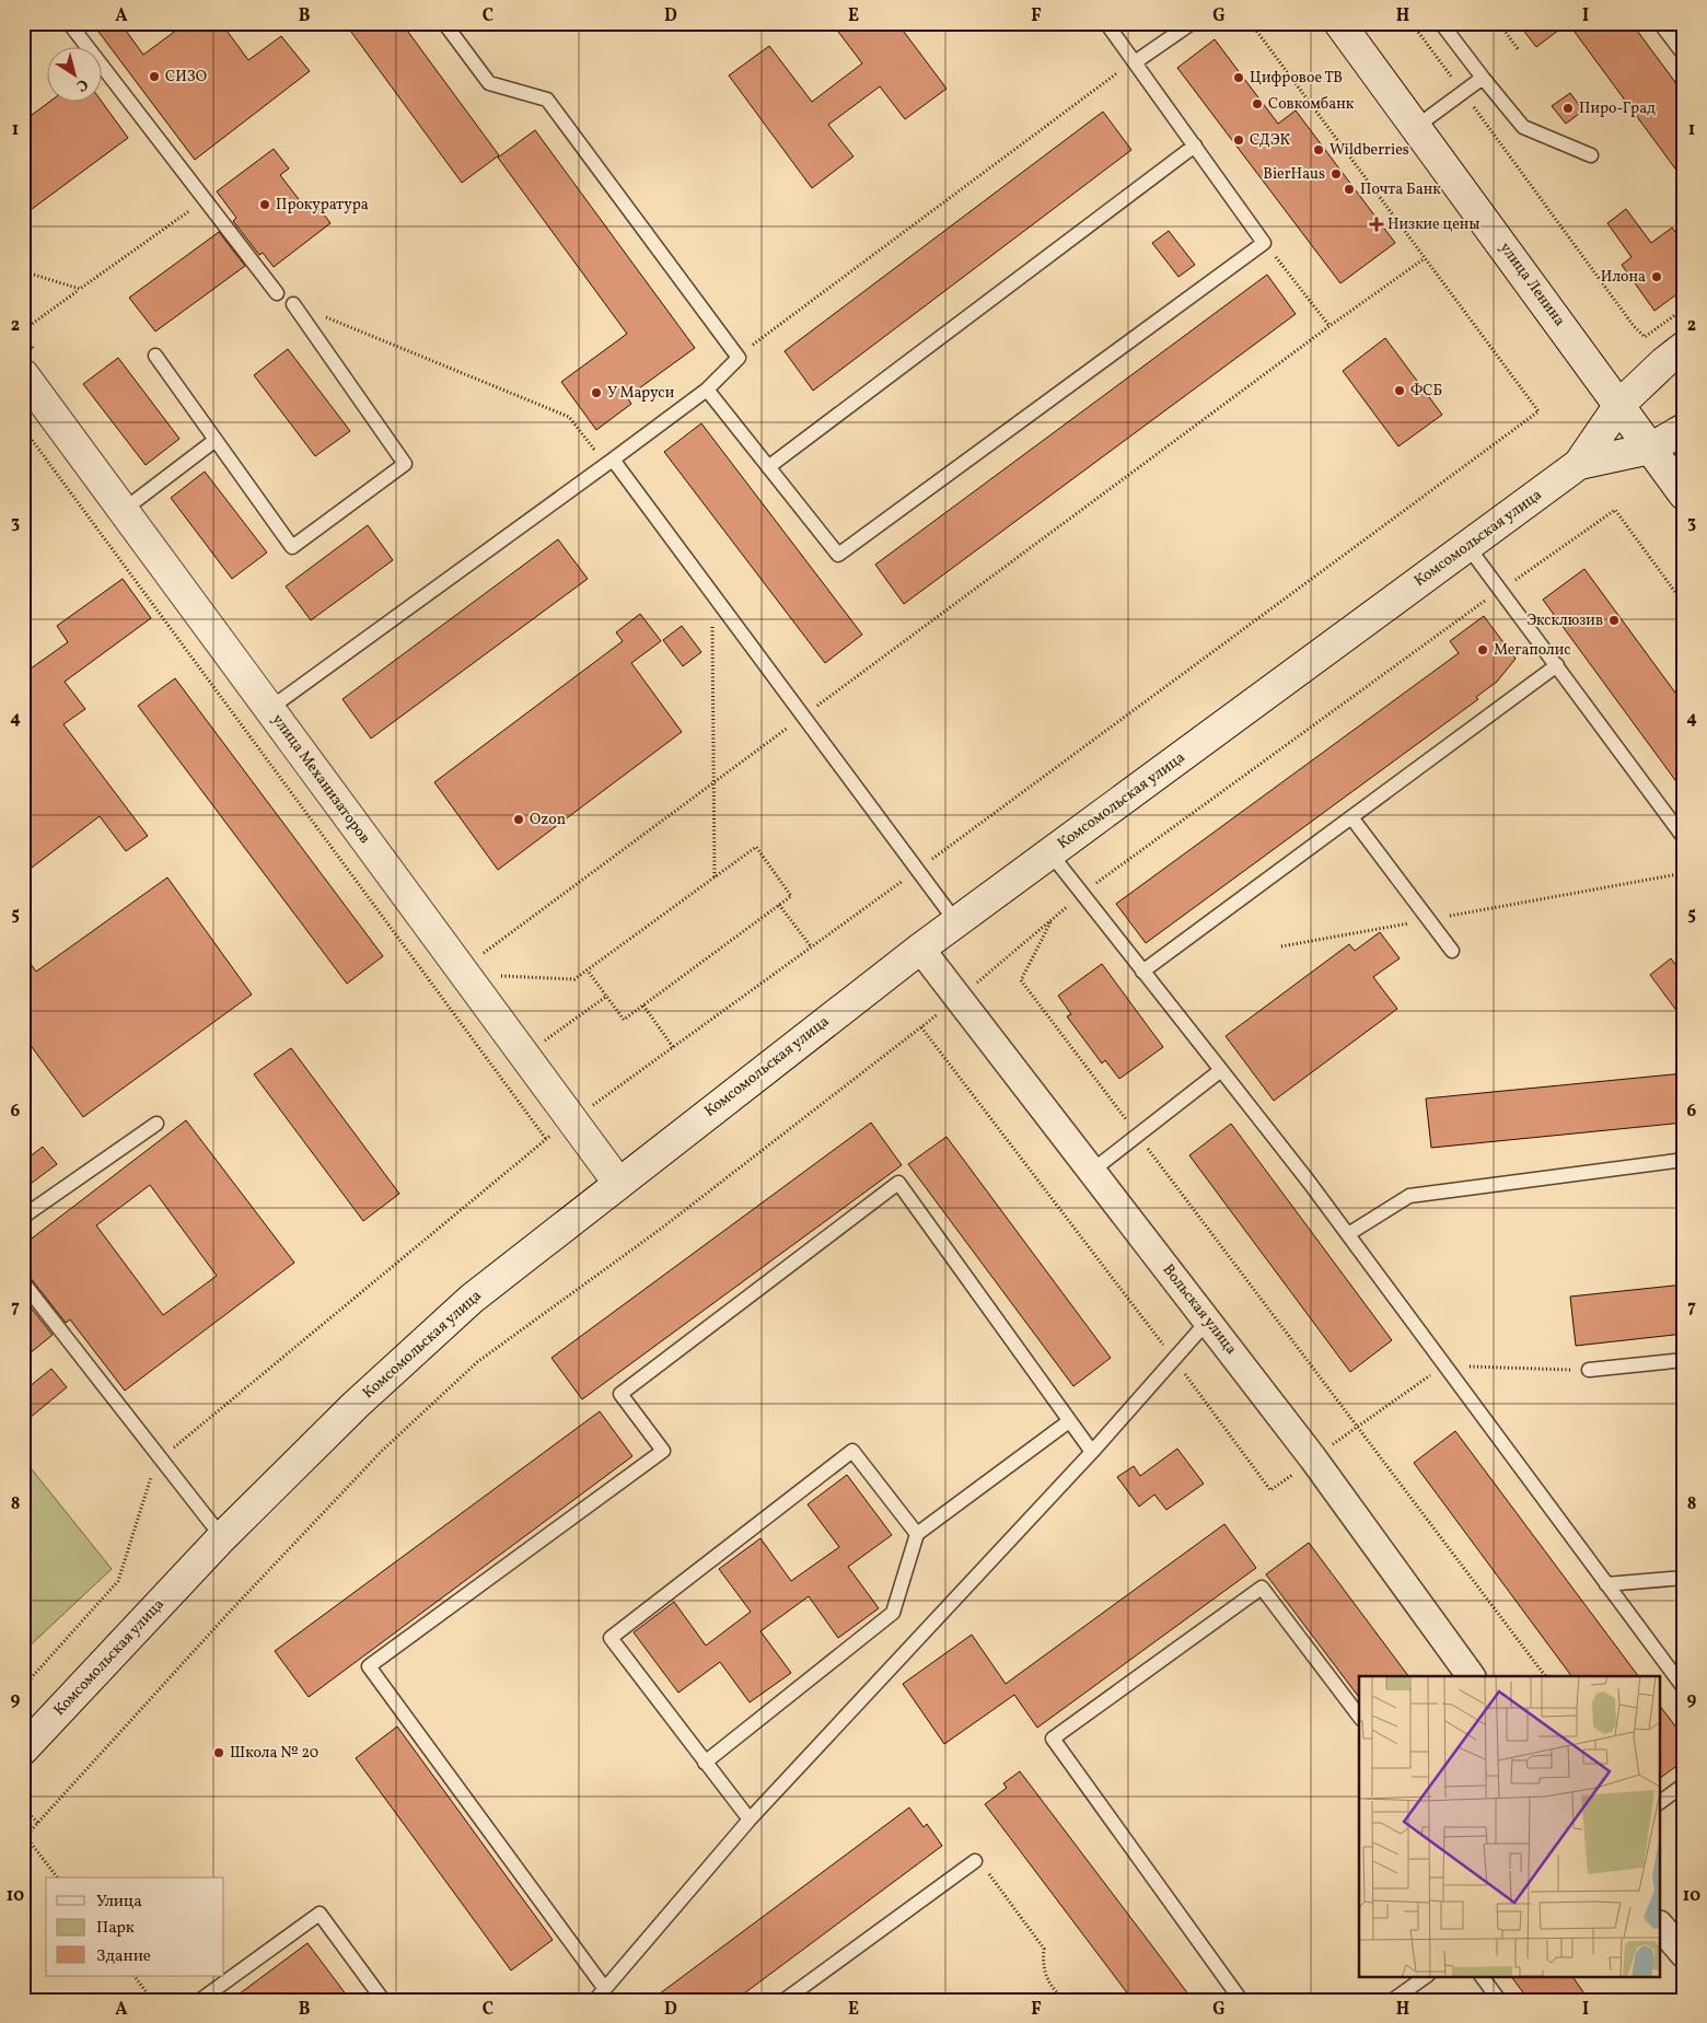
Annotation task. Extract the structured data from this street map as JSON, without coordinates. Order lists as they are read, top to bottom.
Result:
{
  "streets": {
    "main road": ["улица Ленина", "Комсомольская улица", "улица Механизаторов"],
    "street": ["Вольская улица"]
  },
  "crossings": [
    ["улица Ленина", "Комсомольская улица"],
    ["Комсомольская улица", "улица Механизаторов"],
    ["Комсомольская улица", "Вольская улица"]
  ],
  "places": {
    "other": [
      "СИЗО",
      "Цифровое ТВ",
      "Совкомбанк",
      "Пиро-Град",
      "СДЭК",
      "Wildberries",
      "BierHaus",
      "Почта Банк",
      "Прокуратура",
      "Илона",
      "ФСБ",
      "У Маруси",
      "Эксклюзив",
      "Мегаполис",
      "Ozon",
      "Школа № 20"
    ],
    "health": ["Низкие цены"]
  },
  "legend": ["Улица", "Парк", "Здание"],
  "north": "bottom right",
  "grid": {
    "columns": [
      "A",
      "B",
      "C",
      "D",
      "E",
      "F",
      "G",
      "H",
      "I"
    ],
    "rows": [
      "1",
      "2",
      "3",
      "4",
      "5",
      "6",
      "7",
      "8",
      "9",
      "10"
    ]
  }
}
